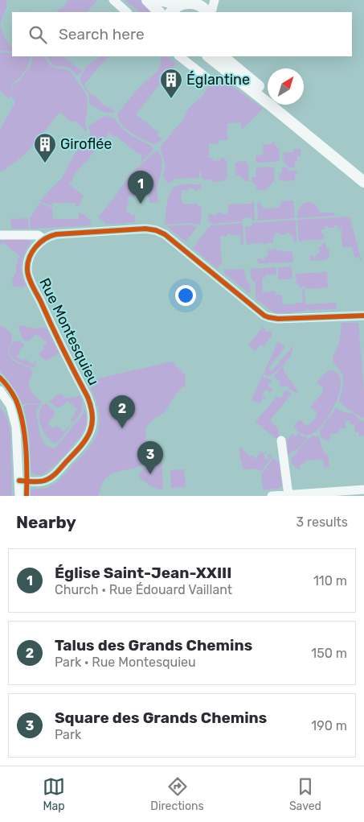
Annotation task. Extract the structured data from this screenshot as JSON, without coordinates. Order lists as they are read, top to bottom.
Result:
{
  "streets": {
    "street": ["Rue Montesquieu"]
  },
  "places": {
    "building": ["Églantine", "Giroflée"]
  },
  "north": "top right",
  "page": {
    "search": "Search here",
    "pins": ["1", "2", "3"],
    "heading": ["Nearby", "3 results"],
    "list": [
      {
        "mark": "1",
        "name": "Église Saint-Jean-XXIII",
        "note": "Church · Rue Édouard Vaillant",
        "value": "110 m"
      },
      {
        "mark": "2",
        "name": "Talus des Grands Chemins",
        "note": "Park · Rue Montesquieu",
        "value": "150 m"
      },
      {
        "mark": "3",
        "name": "Square des Grands Chemins",
        "note": "Park",
        "value": "190 m"
      }
    ],
    "nav": ["Map", "Directions", "Saved"]
  }
}
